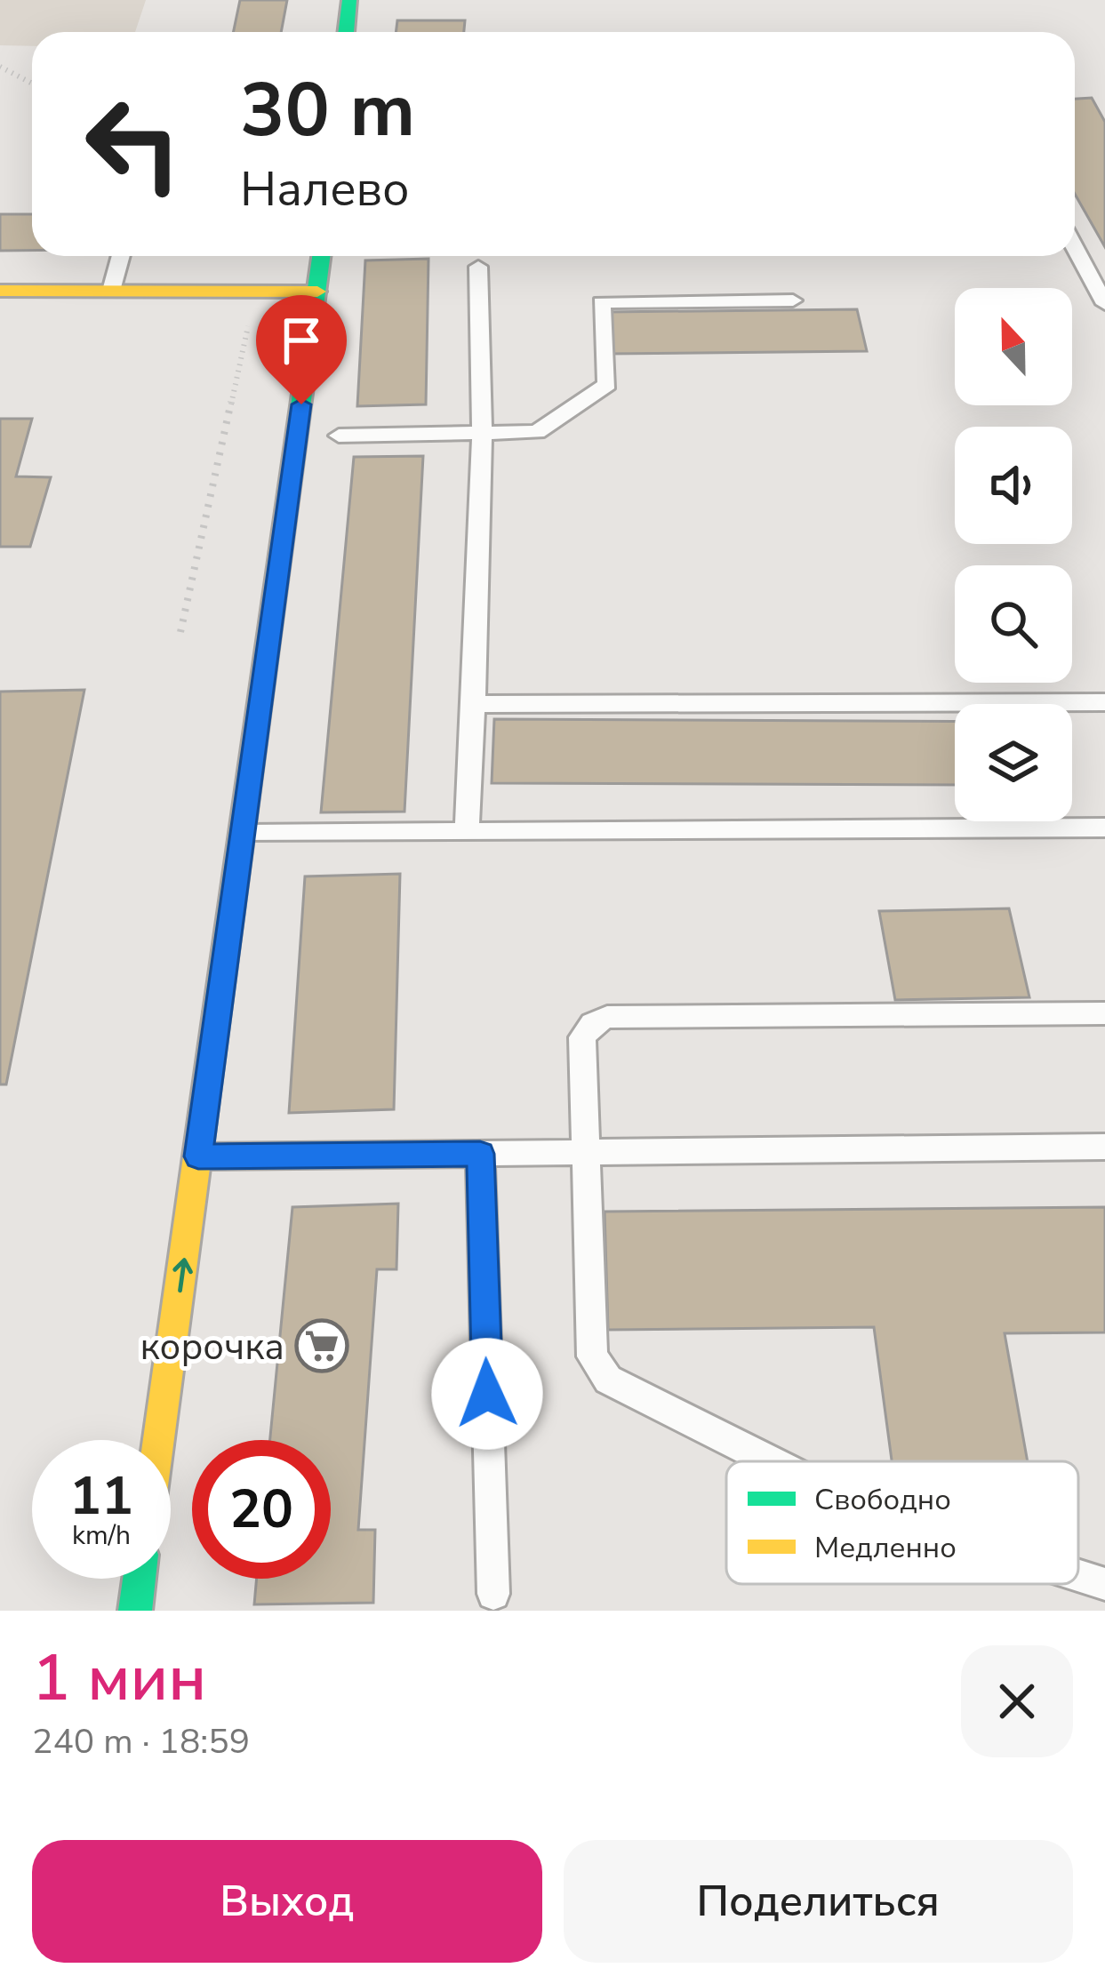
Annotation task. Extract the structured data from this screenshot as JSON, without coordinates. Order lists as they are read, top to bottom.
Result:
{
  "places": {
    "supermarket": ["корочка"]
  },
  "legend": ["Свободно", "Медленно"],
  "north": "top",
  "page": {
    "turn": ["30 m", "Налево"],
    "speed": "11 km/h",
    "limit": "20",
    "heading": ["1 мин", "240 m · 18:59"],
    "buttons": ["Выход", "Поделиться"]
  }
}
